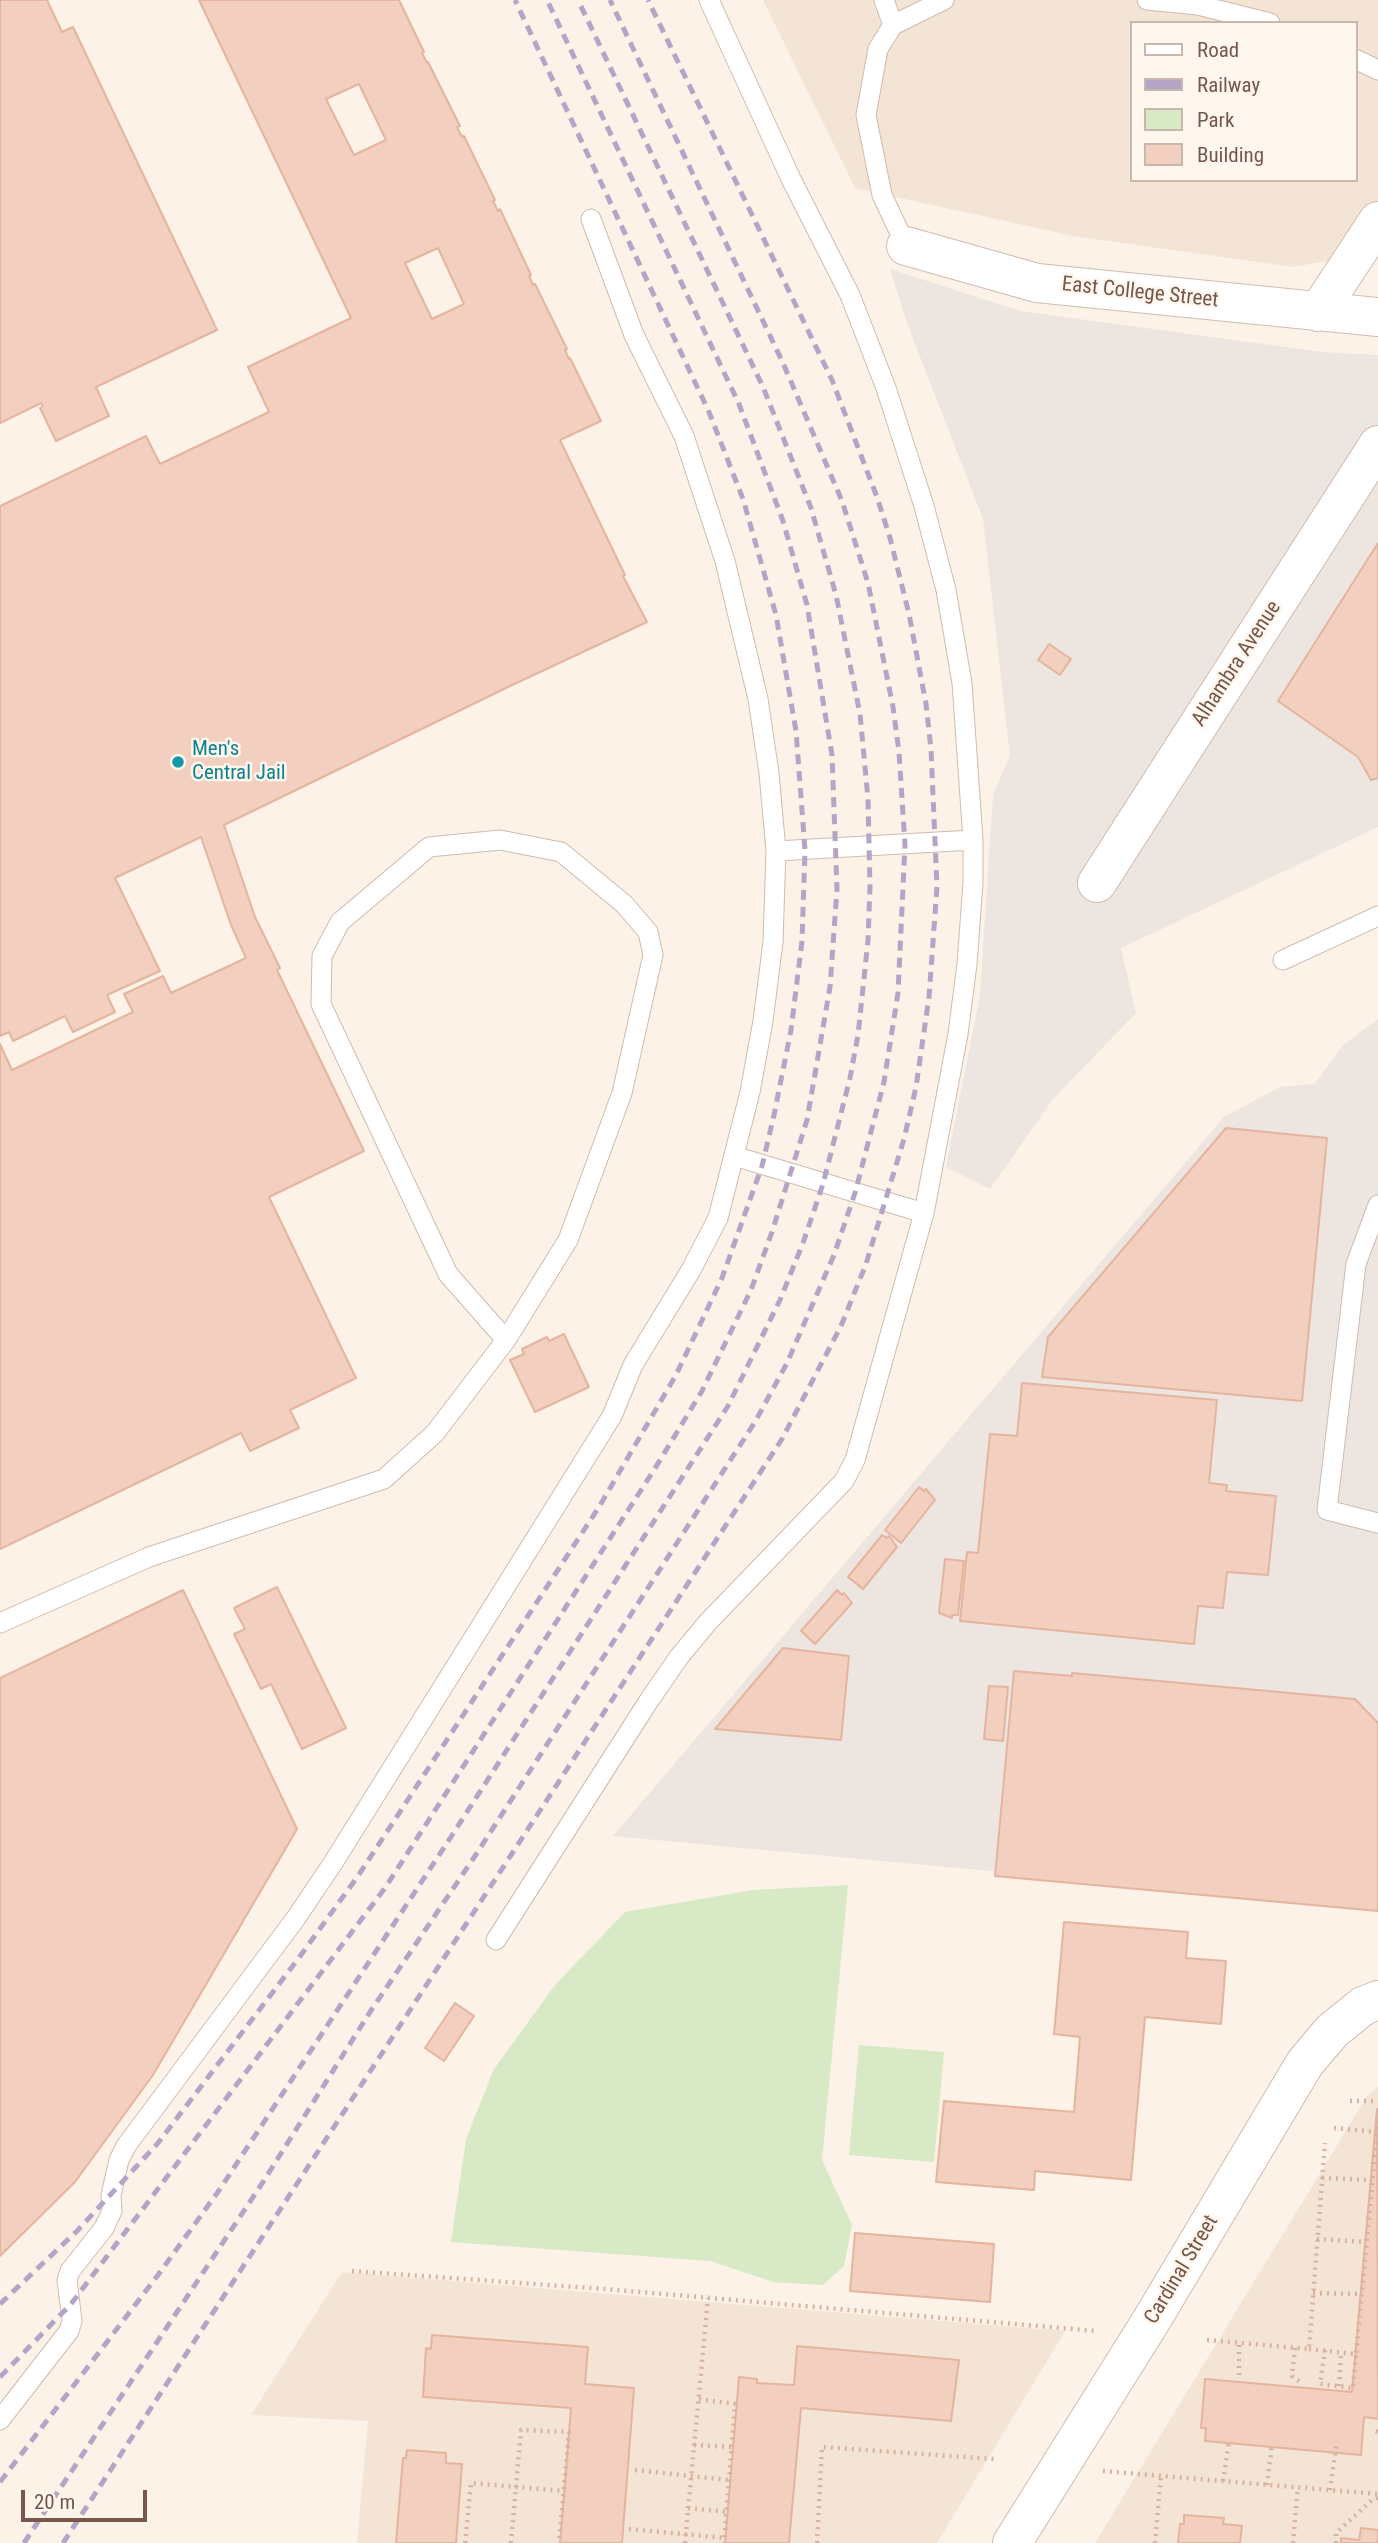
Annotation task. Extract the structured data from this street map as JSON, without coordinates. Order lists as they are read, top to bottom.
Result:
{
  "streets": {
    "street": ["East College Street", "Alhambra Avenue", "Cardinal Street"]
  },
  "places": ["Men's Central Jail"],
  "legend": [
    "Road",
    "Railway",
    "Park",
    "Building"
  ],
  "scale_bar": "20 m"
}
